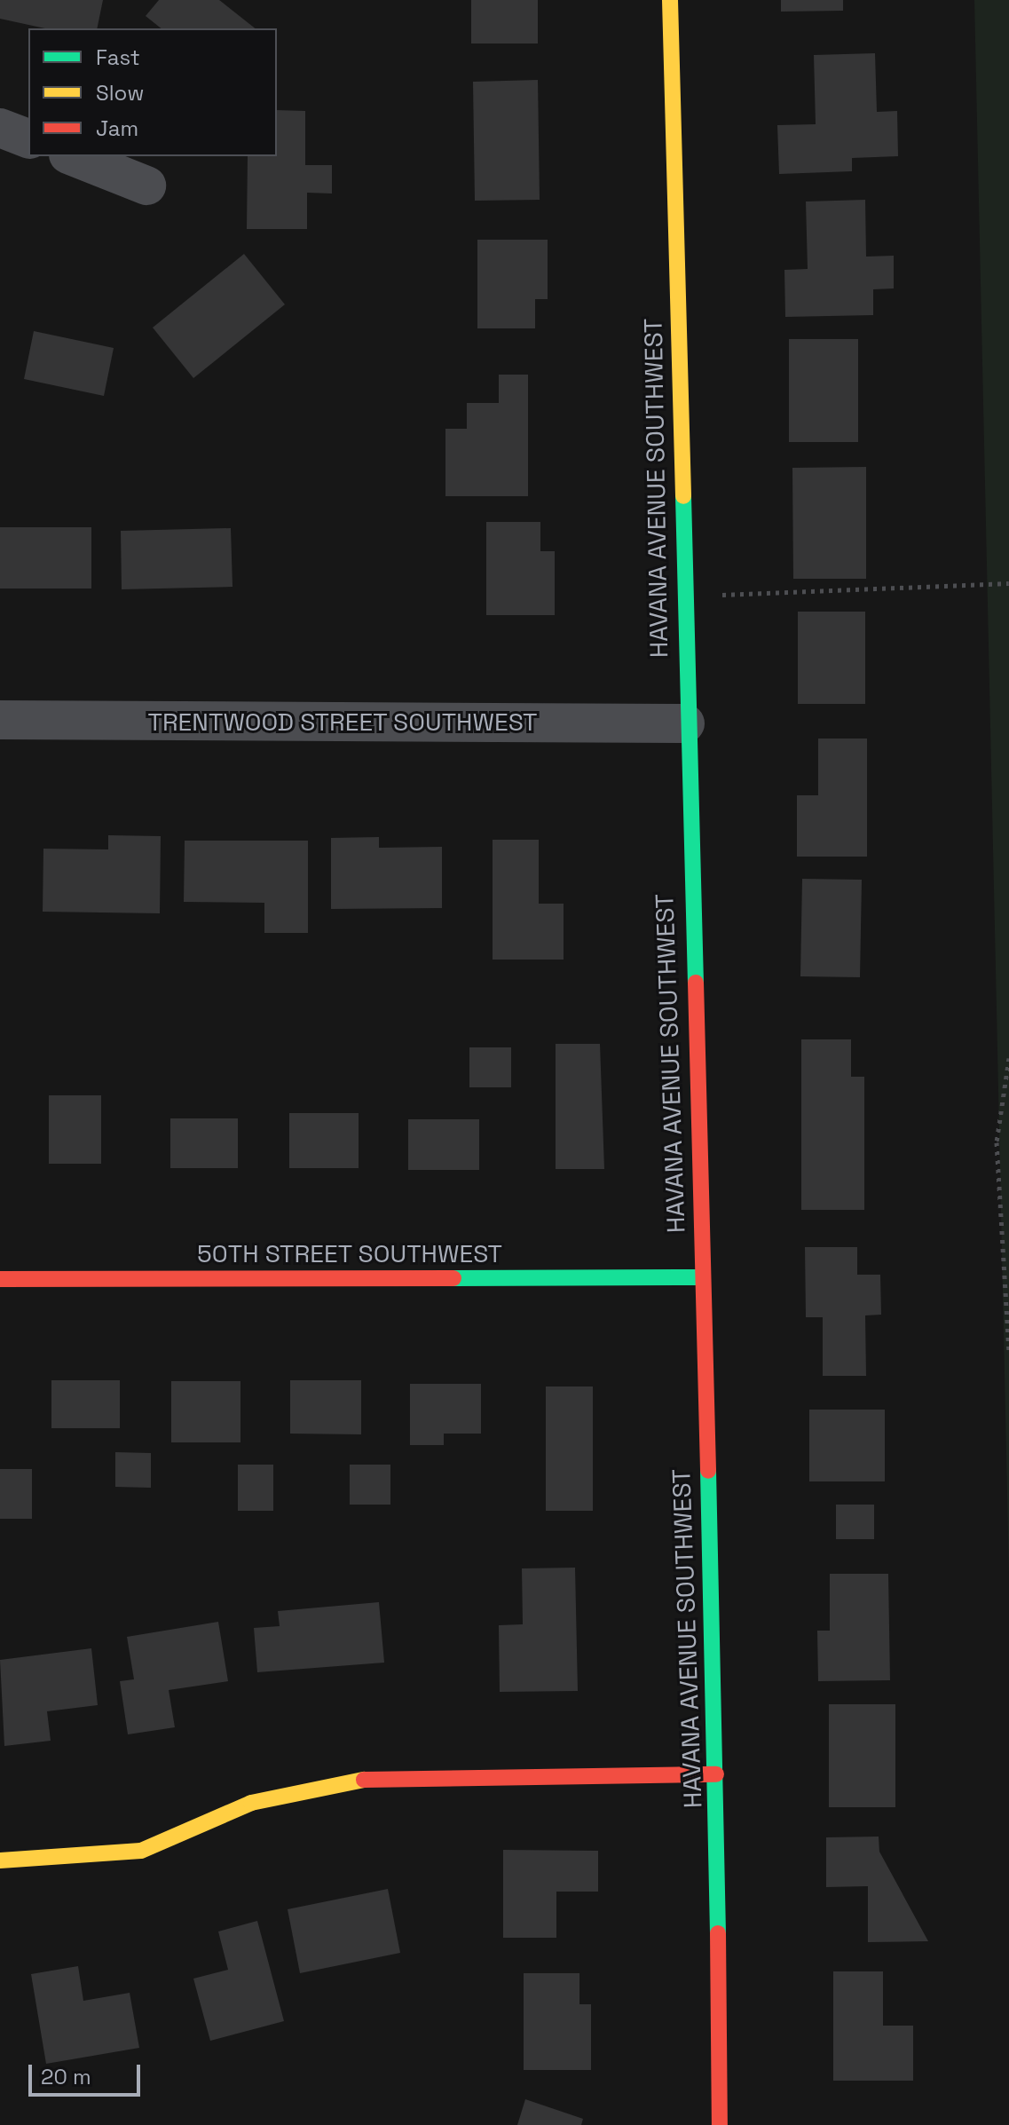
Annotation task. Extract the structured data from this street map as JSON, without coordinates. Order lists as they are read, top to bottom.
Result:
{
  "streets": {
    "street": ["HAVANA AVENUE SOUTHWEST", "TRENTWOOD STREET SOUTHWEST", "50TH STREET SOUTHWEST"]
  },
  "crossings": [
    ["HAVANA AVENUE SOUTHWEST", "TRENTWOOD STREET SOUTHWEST"],
    ["HAVANA AVENUE SOUTHWEST", "50TH STREET SOUTHWEST"]
  ],
  "legend": ["Fast", "Slow", "Jam"],
  "scale_bar": "20 m"
}
